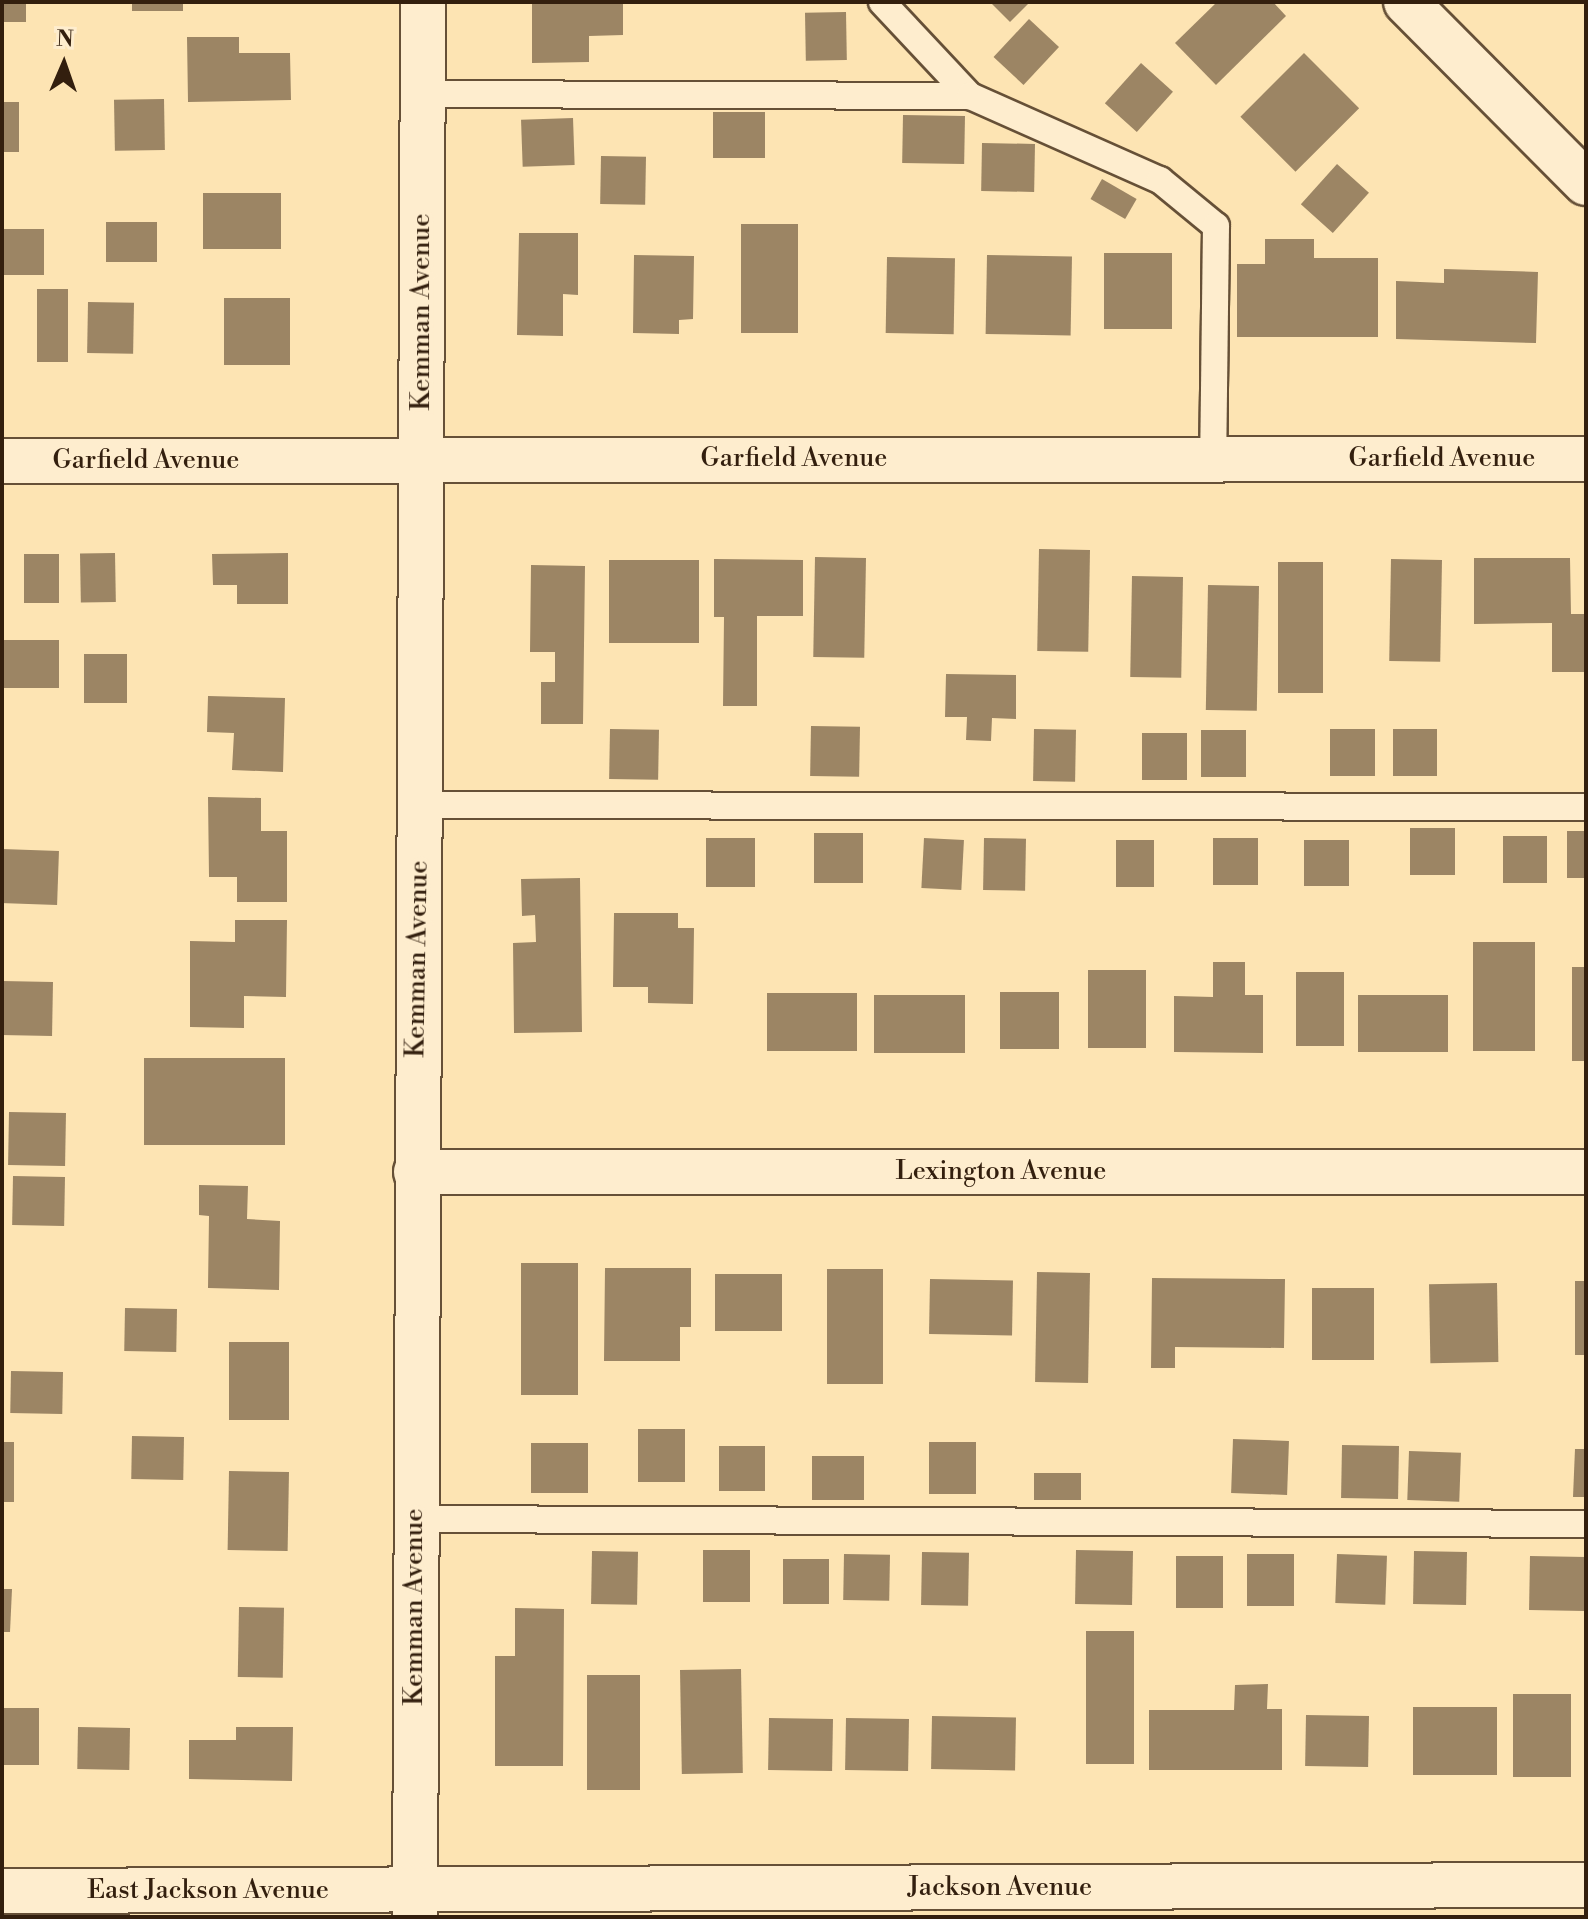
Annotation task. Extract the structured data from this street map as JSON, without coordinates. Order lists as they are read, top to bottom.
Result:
{
  "streets": {
    "street": [
      "Kemman Avenue",
      "Garfield Avenue",
      "Lexington Avenue",
      "Jackson Avenue",
      "East Jackson Avenue"
    ]
  },
  "crossings": [
    ["Kemman Avenue", "Garfield Avenue"],
    ["Kemman Avenue", "Lexington Avenue"],
    ["Kemman Avenue", "Jackson Avenue"],
    ["Kemman Avenue", "East Jackson Avenue"],
    ["Jackson Avenue", "East Jackson Avenue"]
  ],
  "north": "top"
}
